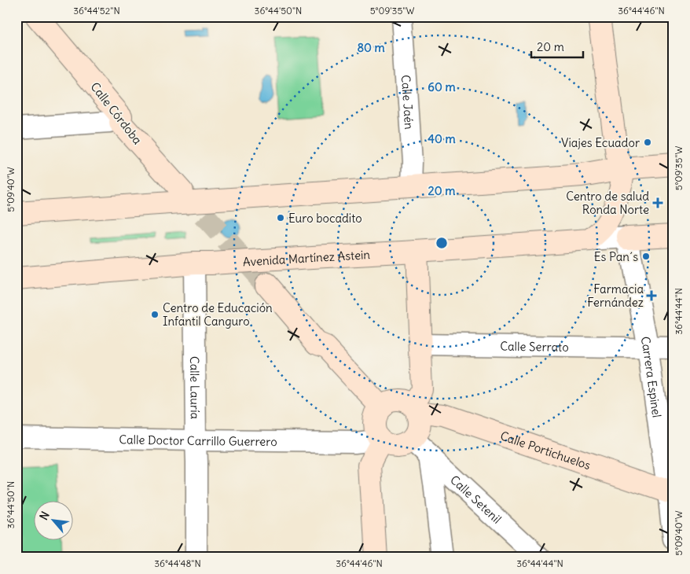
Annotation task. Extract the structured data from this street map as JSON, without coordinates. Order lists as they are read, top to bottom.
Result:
{
  "streets": {
    "main road": ["Calle Córdoba", "Avenida Martínez Astein", "Calle Portichuelos"],
    "street": [
      "Calle Jaén",
      "Calle Serrato",
      "Carrera Espinel",
      "Calle Lauría",
      "Calle Doctor Carrillo Guerrero",
      "Calle Setenil"
    ]
  },
  "crossings": [
    ["Avenida Martínez Astein", "Carrera Espinel"],
    ["Avenida Martínez Astein", "Calle Lauría"],
    ["Calle Serrato", "Carrera Espinel"],
    ["Carrera Espinel", "Calle Portichuelos"],
    ["Calle Lauría", "Calle Doctor Carrillo Guerrero"],
    ["Calle Doctor Carrillo Guerrero", "Calle Portichuelos"],
    ["Calle Doctor Carrillo Guerrero", "Calle Setenil"],
    ["Calle Portichuelos", "Calle Setenil"]
  ],
  "places": {
    "other": [
      "Viajes Ecuador",
      "Euro bocadito",
      "Es Pan´s",
      "Centro de Educación Infantil Canguro"
    ],
    "health": ["Centro de salud Ronda Norte", "Farmacia Fernández"]
  },
  "scale_bar": "20 m",
  "north": "top left",
  "coordinates": [
    "36°44'52\"N",
    "36°44'50\"N",
    "5°09'35\"W",
    "36°44'46\"N",
    "5°09'40\"W",
    "36°44'44\"N",
    "36°44'48\"N"
  ],
  "rings": [
    "80 m",
    "60 m",
    "40 m",
    "20 m"
  ]
}
